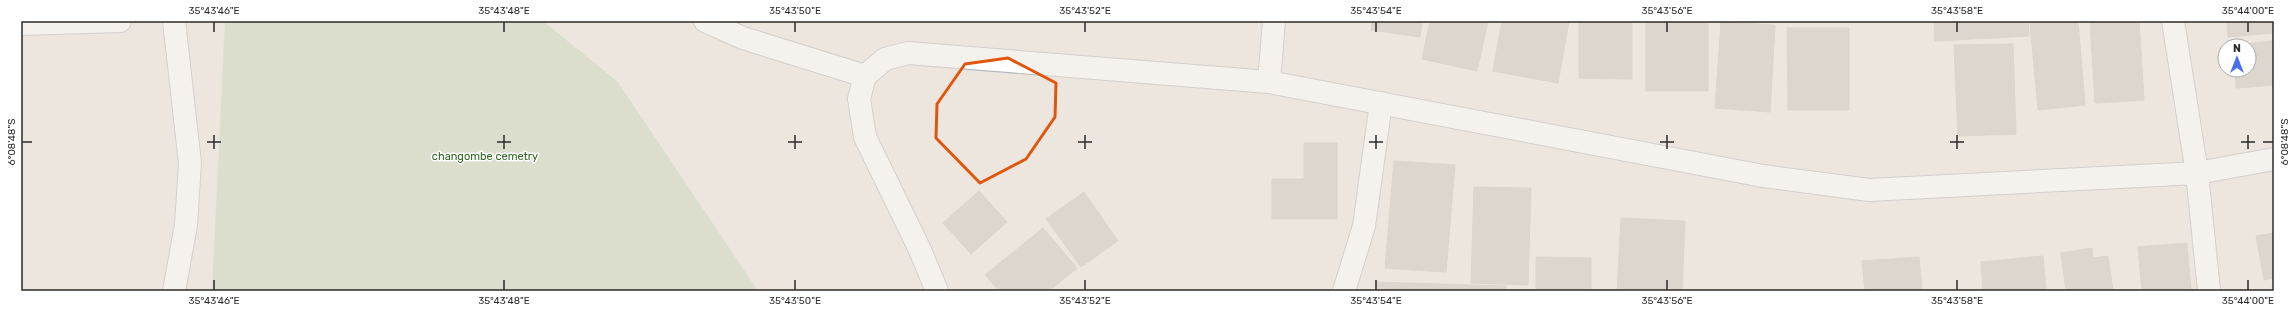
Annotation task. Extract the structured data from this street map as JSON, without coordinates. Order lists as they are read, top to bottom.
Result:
{
  "parks": ["changombe cemetry"],
  "north": "top",
  "coordinates": [
    "35°43'46\"E",
    "35°43'48\"E",
    "35°43'50\"E",
    "35°43'52\"E",
    "35°43'54\"E",
    "35°43'56\"E",
    "35°43'58\"E",
    "35°44'00\"E",
    "6°08'48\"S"
  ]
}
